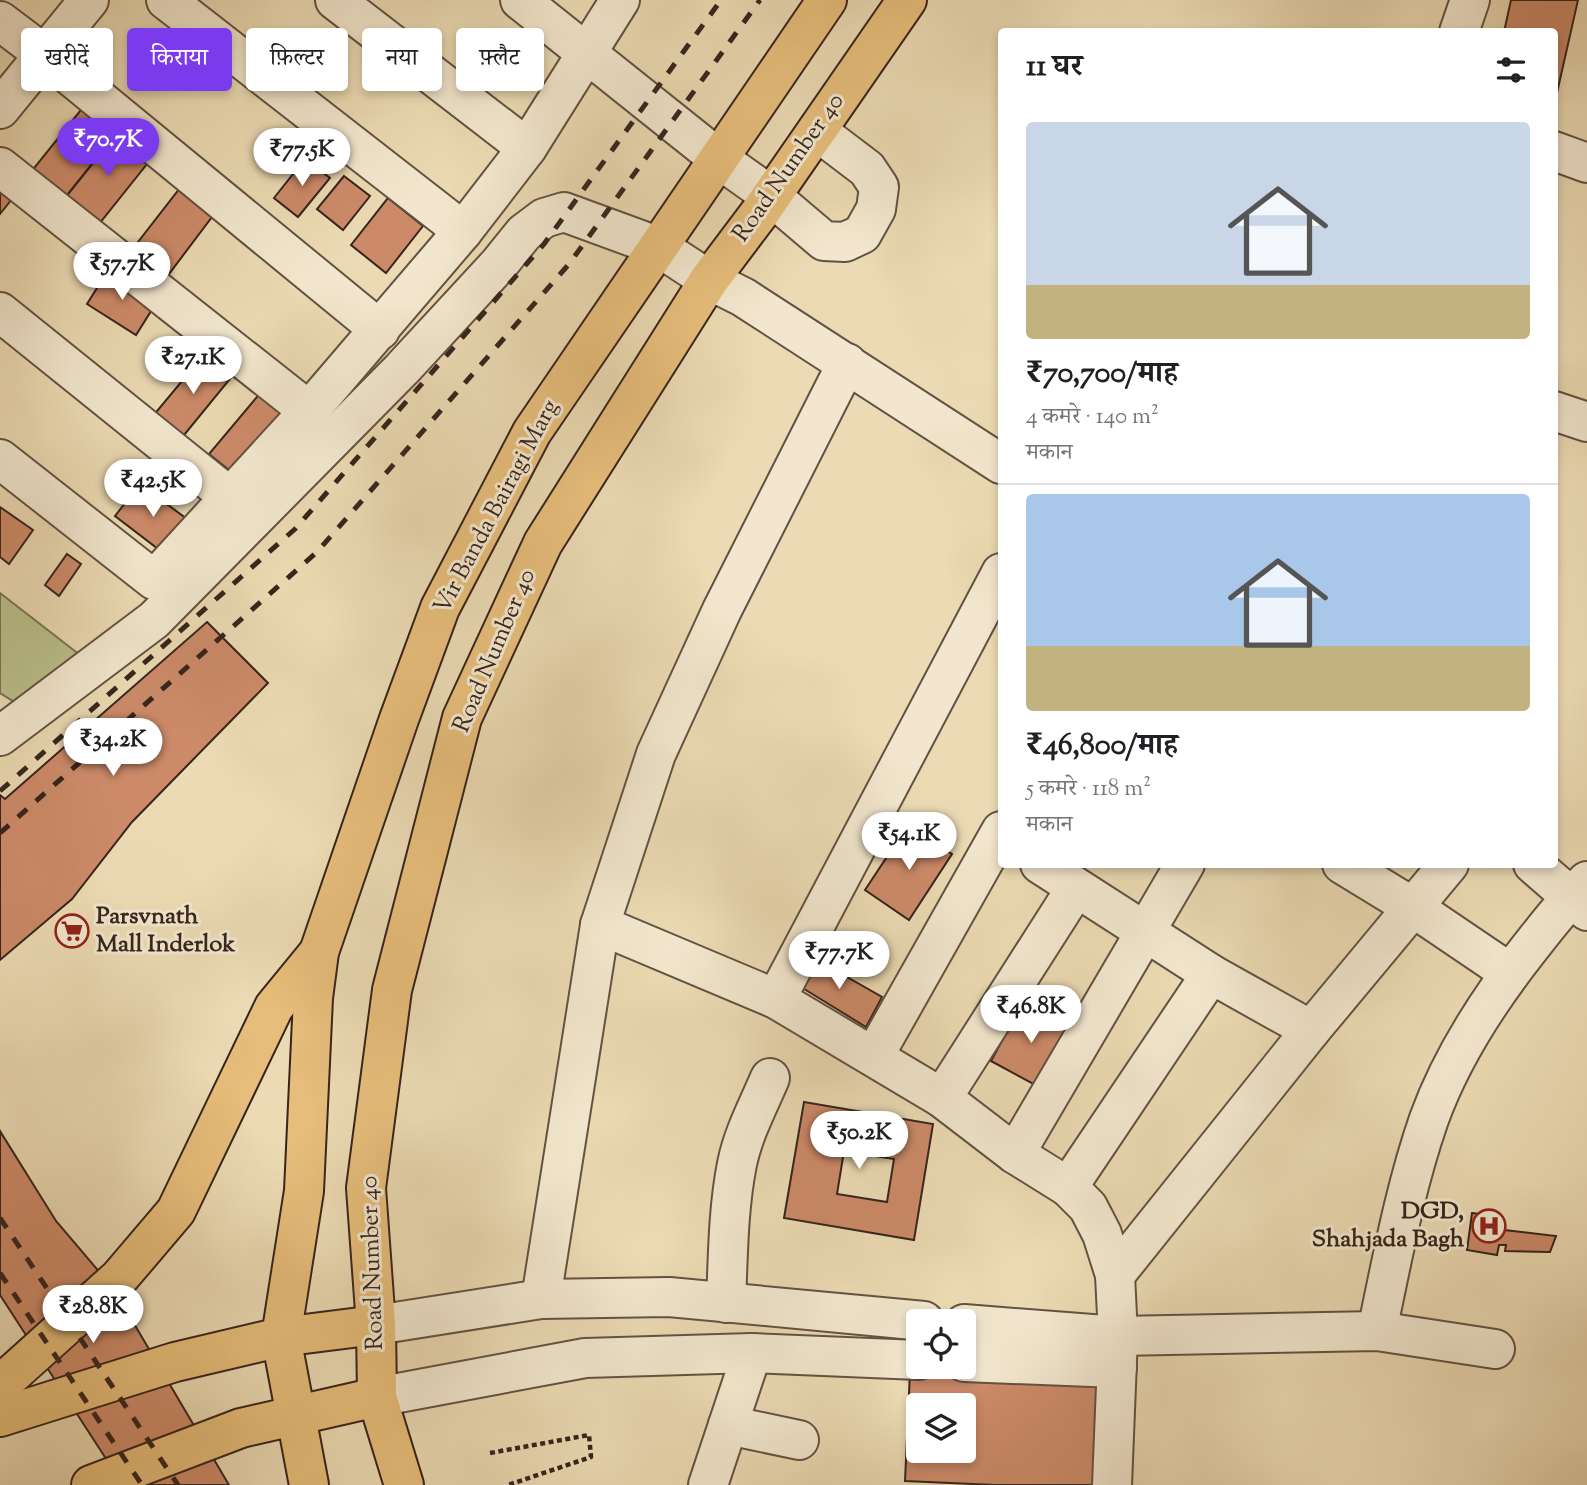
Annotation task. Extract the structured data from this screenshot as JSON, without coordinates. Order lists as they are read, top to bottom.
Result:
{
  "streets": {
    "main road": ["Road Number 40", "Vir Banda Bairagi Marg"]
  },
  "places": {
    "supermarket": ["Parsvnath Mall Inderlok"],
    "hospital": ["DGD, Shahjada Bagh"]
  },
  "page": {
    "chip": [
      "खरीदें",
      "किराया",
      "फ़िल्टर",
      "नया",
      "फ़्लैट"
    ],
    "heading": "11 घर",
    "list": [
      {
        "name": "₹70,700/माह",
        "note": "4 कमरे · 140 m² · मकान"
      },
      {
        "name": "₹46,800/माह",
        "note": "5 कमरे · 118 m² · मकान"
      }
    ],
    "price": [
      "₹70.7K",
      "₹77.5K",
      "₹57.7K",
      "₹27.1K",
      "₹42.5K",
      "₹34.2K",
      "₹54.1K",
      "₹77.7K",
      "₹46.8K",
      "₹50.2K",
      "₹28.8K"
    ]
  }
}
